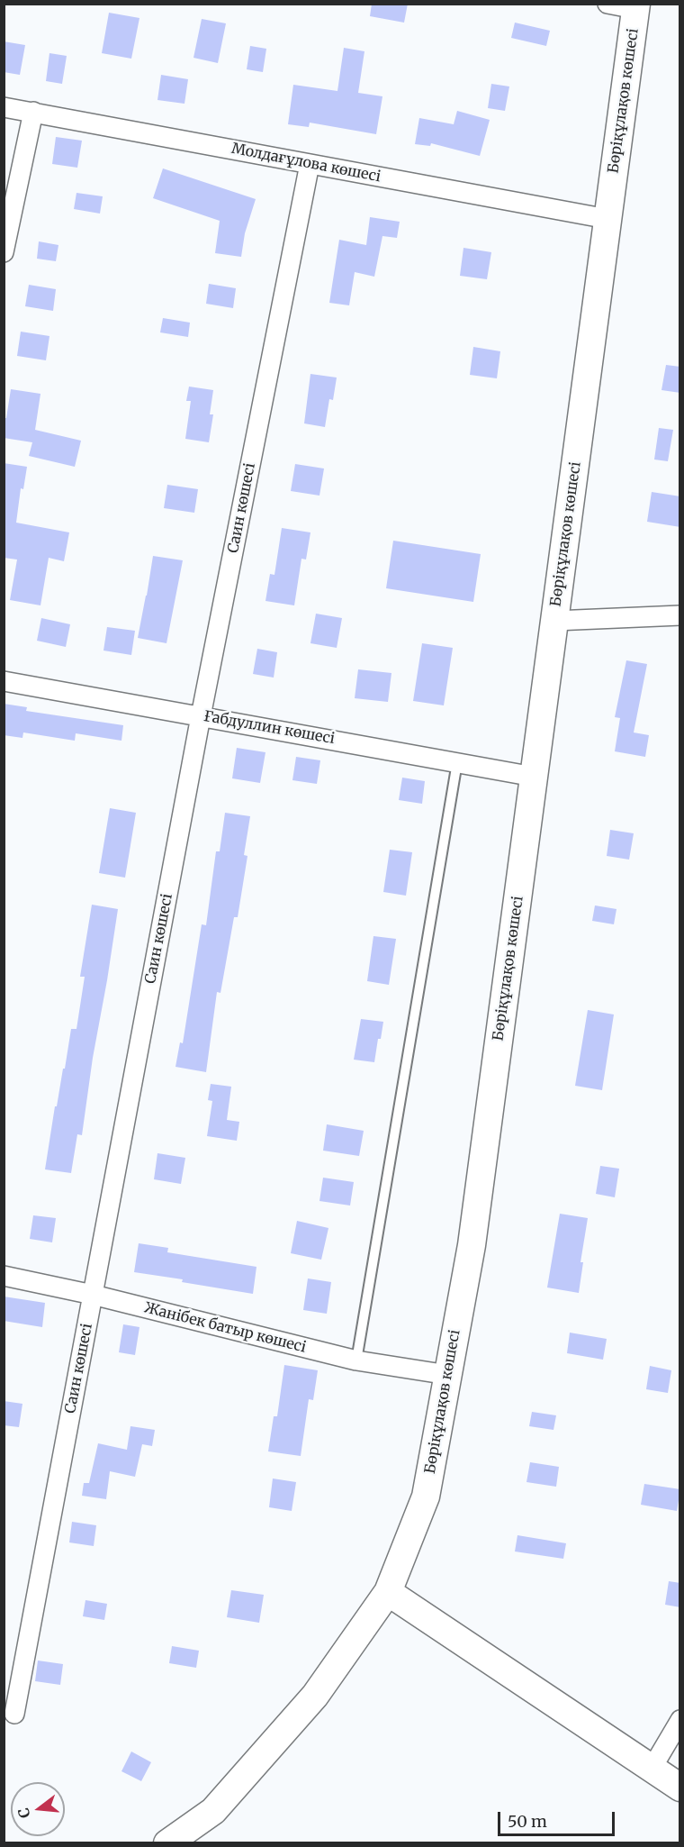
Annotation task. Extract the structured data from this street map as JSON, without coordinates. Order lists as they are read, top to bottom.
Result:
{
  "streets": {
    "street": [
      "Бөріқұлақов көшесі",
      "Молдағұлова көшесі",
      "Саин көшесі",
      "Ғабдуллин көшесі",
      "Жанібек батыр көшесі"
    ]
  },
  "crossings": [
    ["Бөріқұлақов көшесі", "Молдағұлова көшесі"],
    ["Бөріқұлақов көшесі", "Ғабдуллин көшесі"],
    ["Бөріқұлақов көшесі", "Жанібек батыр көшесі"],
    ["Молдағұлова көшесі", "Саин көшесі"],
    ["Саин көшесі", "Ғабдуллин көшесі"],
    ["Саин көшесі", "Жанібек батыр көшесі"]
  ],
  "scale_bar": "50 m",
  "north": "left"
}
